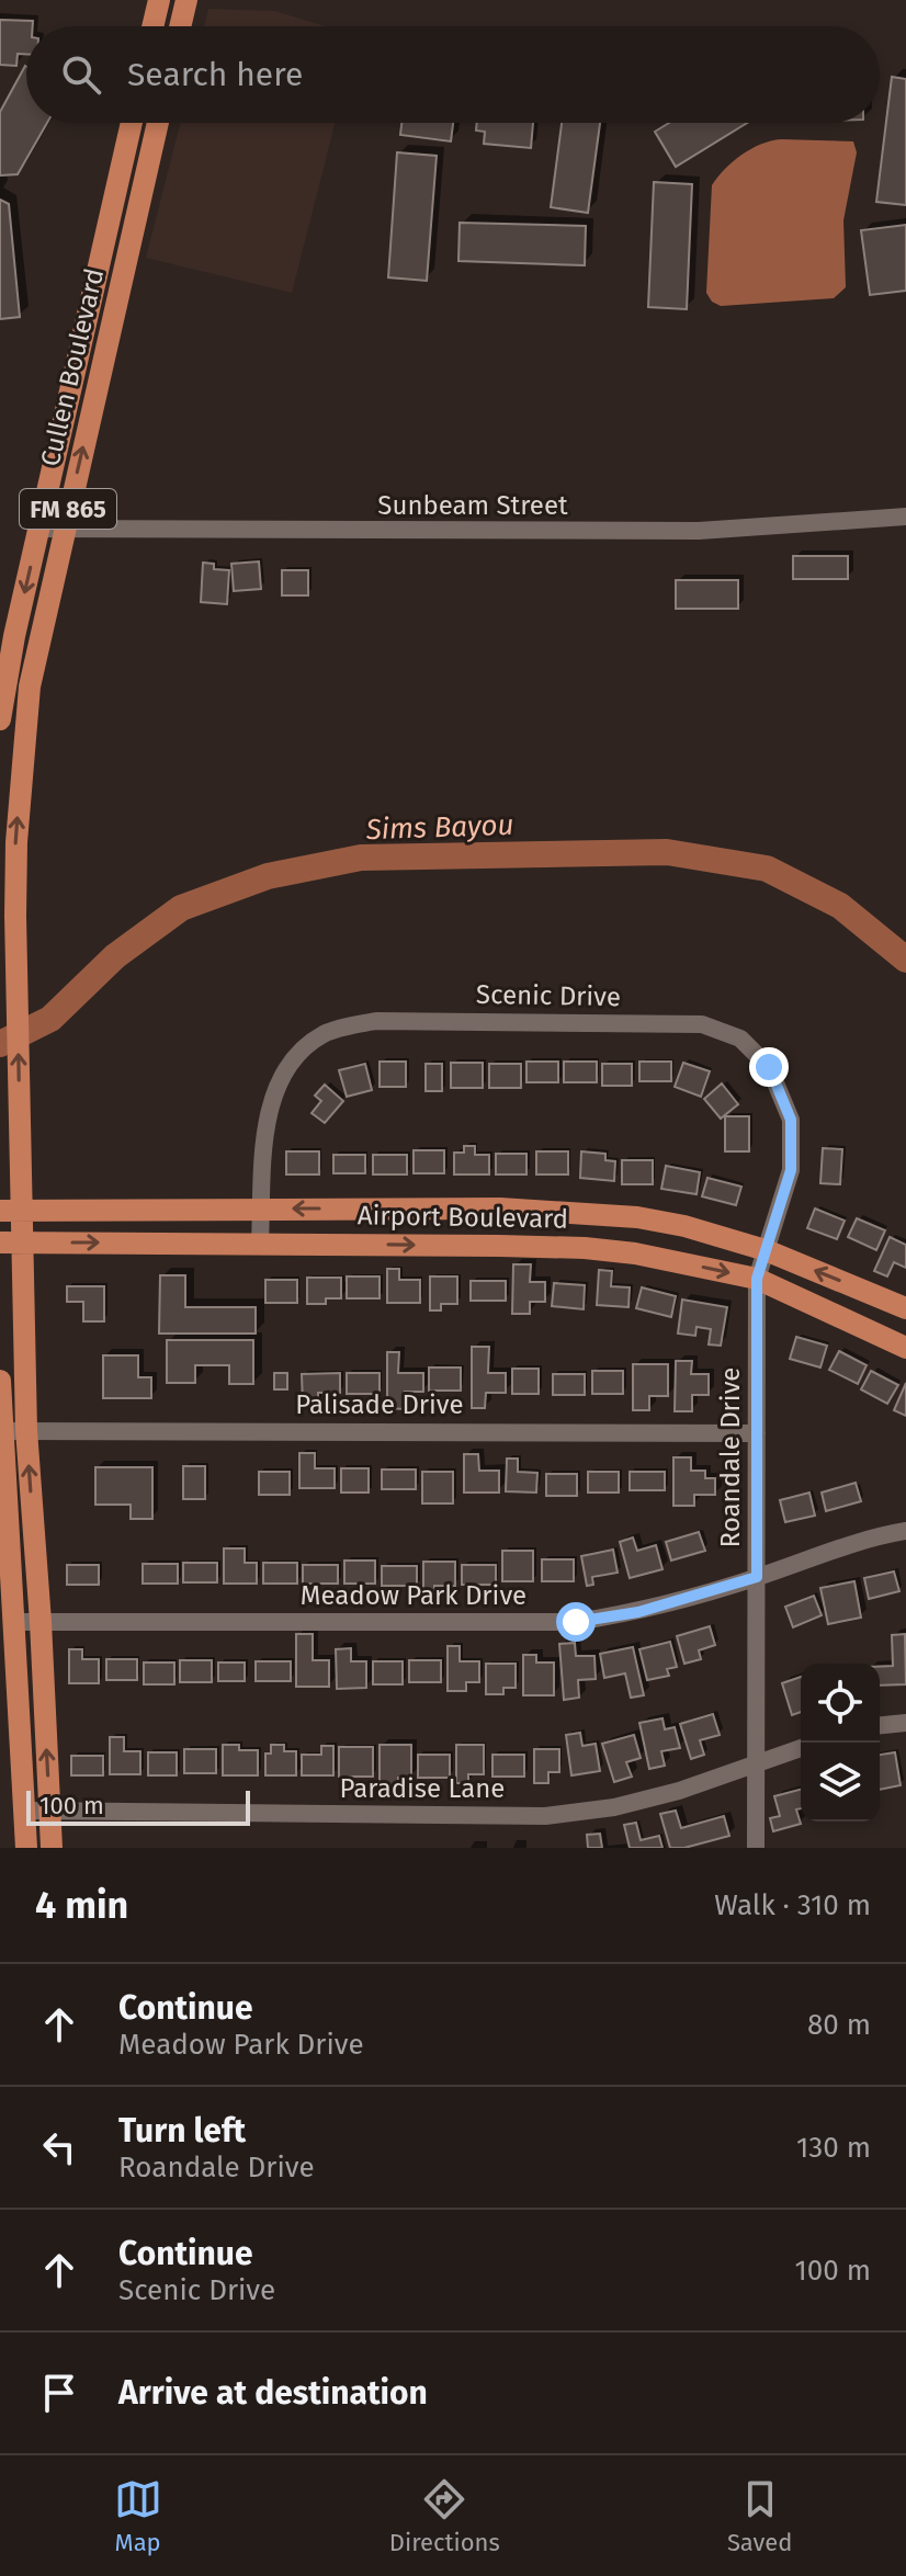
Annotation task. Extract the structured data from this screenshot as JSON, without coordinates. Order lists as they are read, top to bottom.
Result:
{
  "streets": {
    "main road": ["Cullen Boulevard", "FM 865", "Airport Boulevard"],
    "street": [
      "Sunbeam Street",
      "Scenic Drive",
      "Palisade Drive",
      "Roandale Drive",
      "Meadow Park Drive",
      "Paradise Lane"
    ]
  },
  "crossings": [
    ["Cullen Boulevard", "Sunbeam Street"],
    ["Cullen Boulevard", "Airport Boulevard"],
    ["Cullen Boulevard", "Palisade Drive"],
    ["Cullen Boulevard", "Meadow Park Drive"],
    ["Cullen Boulevard", "Paradise Lane"],
    ["Scenic Drive", "Airport Boulevard"],
    ["Scenic Drive", "Roandale Drive"],
    ["Airport Boulevard", "Roandale Drive"],
    ["Palisade Drive", "Roandale Drive"],
    ["Roandale Drive", "Meadow Park Drive"],
    ["Roandale Drive", "Paradise Lane"]
  ],
  "water": ["Sims Bayou"],
  "scale_bar": "100 m",
  "page": {
    "search": "Search here",
    "scale": "100 m",
    "heading": ["4 min", "Walk · 310 m"],
    "list": [
      ["Continue", "Meadow Park Drive", "80 m"],
      ["Turn left", "Roandale Drive", "130 m"],
      ["Continue", "Scenic Drive", "100 m"],
      "Arrive at destination"
    ],
    "nav": ["Map", "Directions", "Saved"]
  }
}
